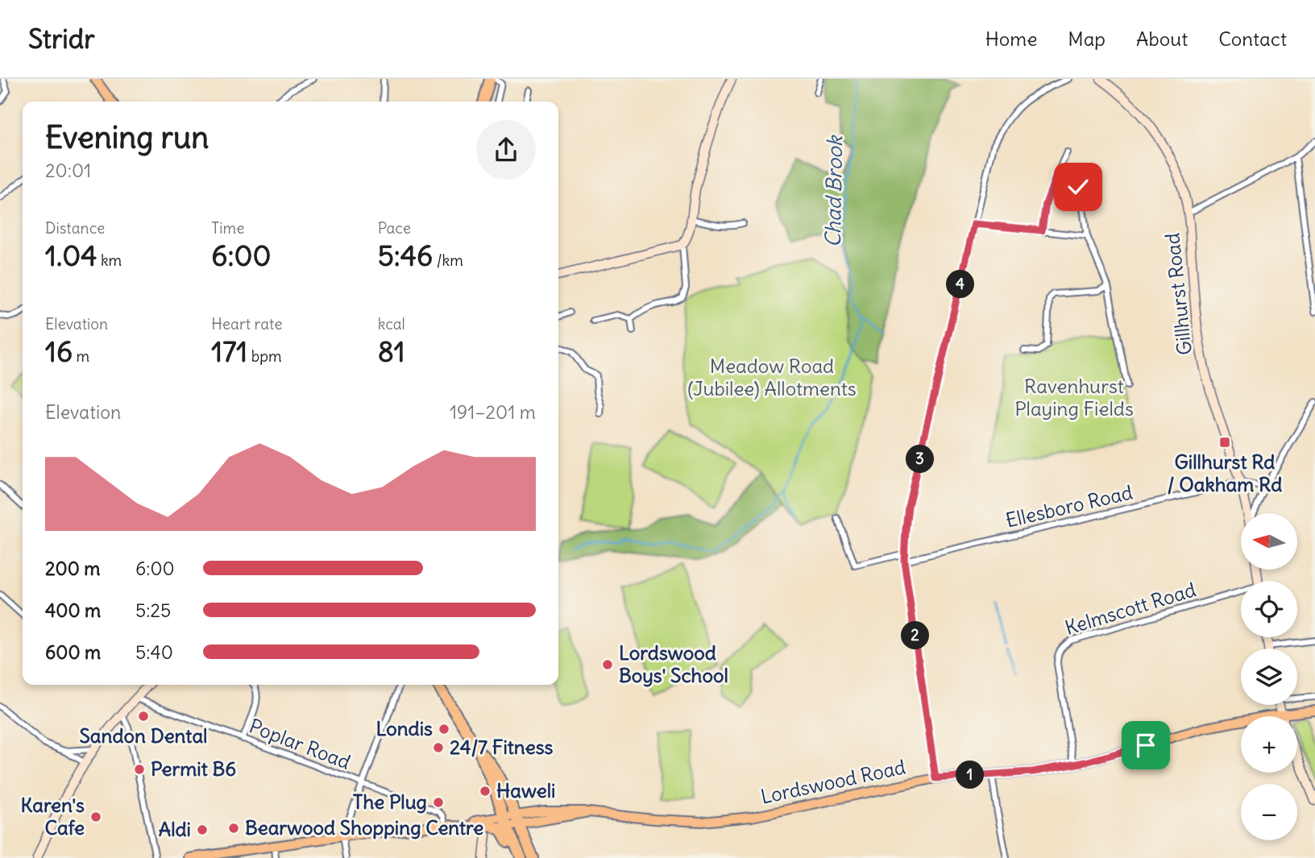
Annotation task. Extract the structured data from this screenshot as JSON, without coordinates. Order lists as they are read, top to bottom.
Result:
{
  "streets": {
    "main road": ["Lordswood Road"],
    "street": [
      "Gillhurst Road",
      "Ellesboro Road",
      "Kelmscott Road",
      "Poplar Road"
    ]
  },
  "crossings": [
    ["Gillhurst Road", "Ellesboro Road"],
    ["Kelmscott Road", "Lordswood Road"]
  ],
  "water": ["Chad Brook"],
  "parks": ["Meadow Road (Jubilee) Allotments", "Ravenhurst Playing Fields"],
  "places": {
    "transit": ["Gillhurst Rd / Oakham Rd"],
    "other": [
      "Lordswood Boys' School",
      "Sandon Dental",
      "Londis",
      "24/7 Fitness",
      "Permit B6",
      "Haweli",
      "The Plug",
      "Karen's Cafe",
      "Bearwood Shopping Centre",
      "Aldi"
    ]
  },
  "north": "left",
  "page": {
    "header": "Stridr",
    "nav": [
      "Home",
      "Map",
      "About",
      "Contact"
    ],
    "heading": ["Evening run", "20:01"],
    "stats": [
      ["Distance", "1.04 km"],
      ["Time", "6:00"],
      ["Pace", "5:46 /km"],
      ["Elevation", "16 m"],
      ["Heart rate", "171 bpm"],
      ["kcal", "81"]
    ],
    "pins": [
      "4",
      "3",
      "2",
      "1"
    ],
    "chart": ["Elevation", "191–201 m"],
    "map_buttons": ["+", "−"],
    "list": [
      {
        "name": "200 m",
        "note": "6:00"
      },
      {
        "name": "400 m",
        "note": "5:25"
      },
      {
        "name": "600 m",
        "note": "5:40"
      }
    ]
  }
}
